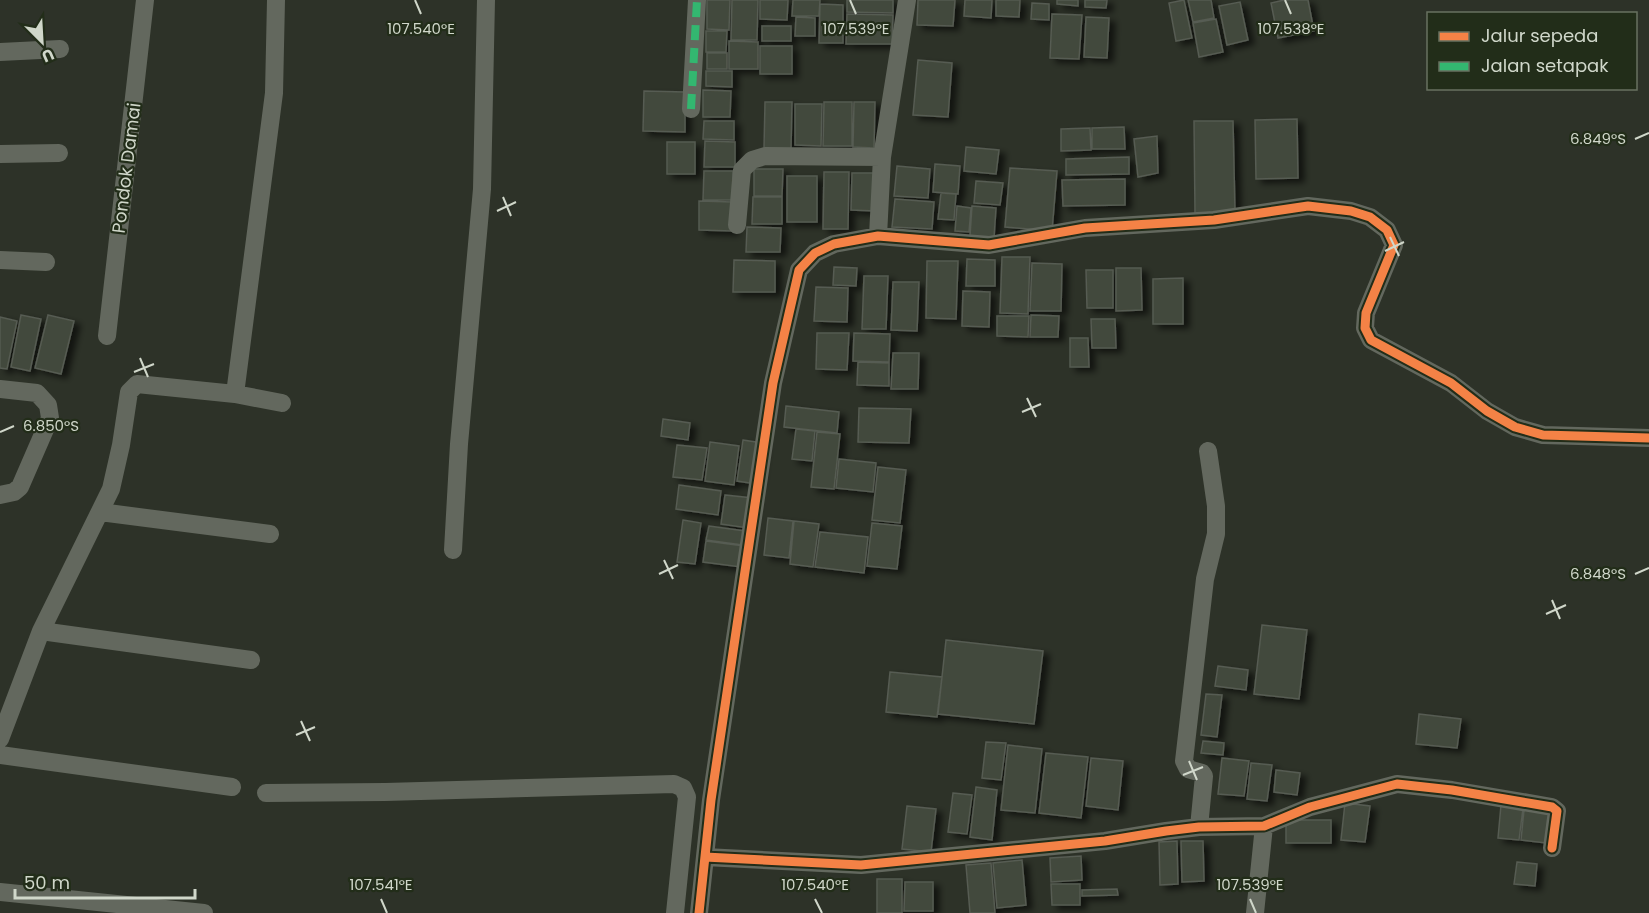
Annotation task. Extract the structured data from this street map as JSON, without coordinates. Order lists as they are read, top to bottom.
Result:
{
  "streets": {
    "street": ["Pondok Damai"]
  },
  "legend": ["Jalur sepeda", "Jalan setapak"],
  "scale_bar": "50 m",
  "north": "bottom right",
  "coordinates": [
    "107.540°E",
    "107.539°E",
    "107.538°E",
    "6.849°S",
    "6.850°S",
    "6.848°S",
    "107.541°E"
  ]
}
